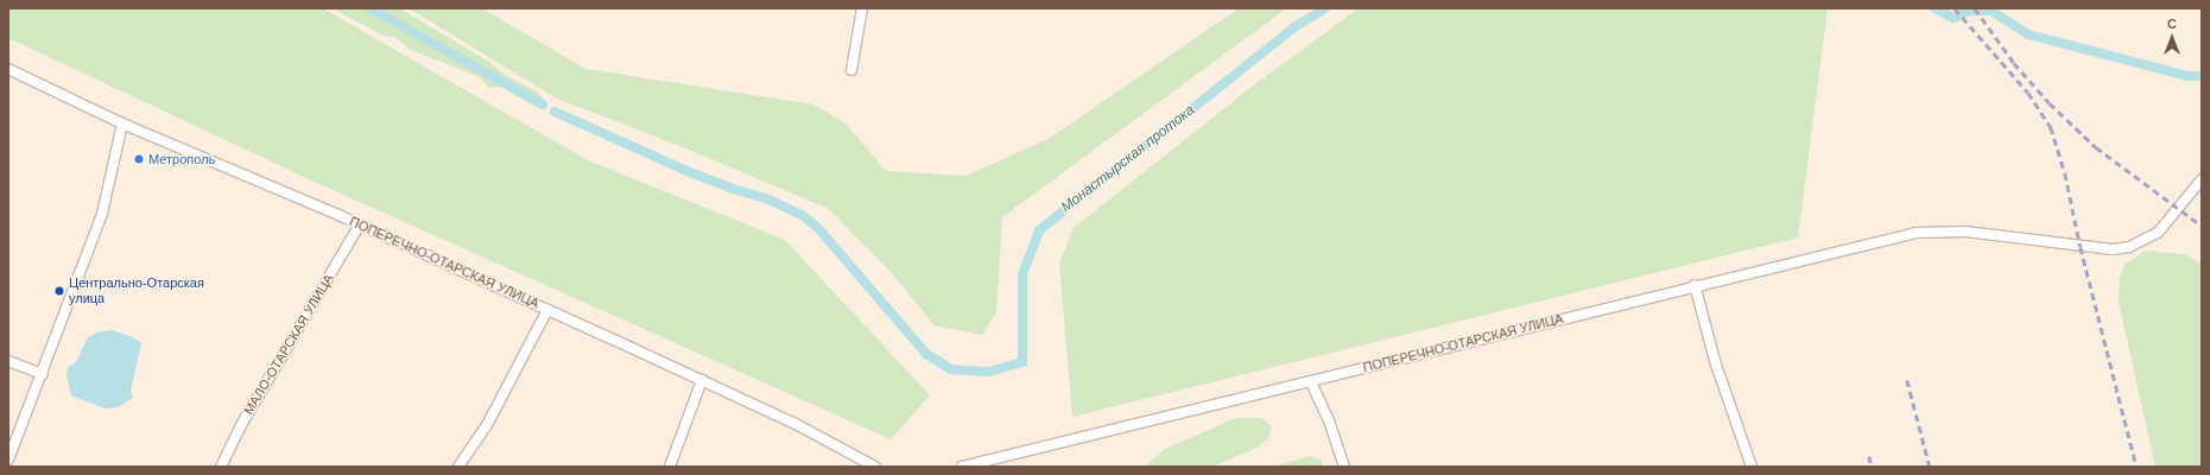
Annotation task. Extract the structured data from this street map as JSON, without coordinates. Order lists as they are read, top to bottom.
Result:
{
  "streets": {
    "street": ["ПОПЕРЕЧНО-ОТАРСКАЯ УЛИЦА", "МАЛО-ОТАРСКАЯ УЛИЦА"]
  },
  "crossings": [
    ["ПОПЕРЕЧНО-ОТАРСКАЯ УЛИЦА", "МАЛО-ОТАРСКАЯ УЛИЦА"]
  ],
  "water": ["Монастырская протока"],
  "places": ["Метрополь", "Центрально-Отарская улица"],
  "north": "top"
}
